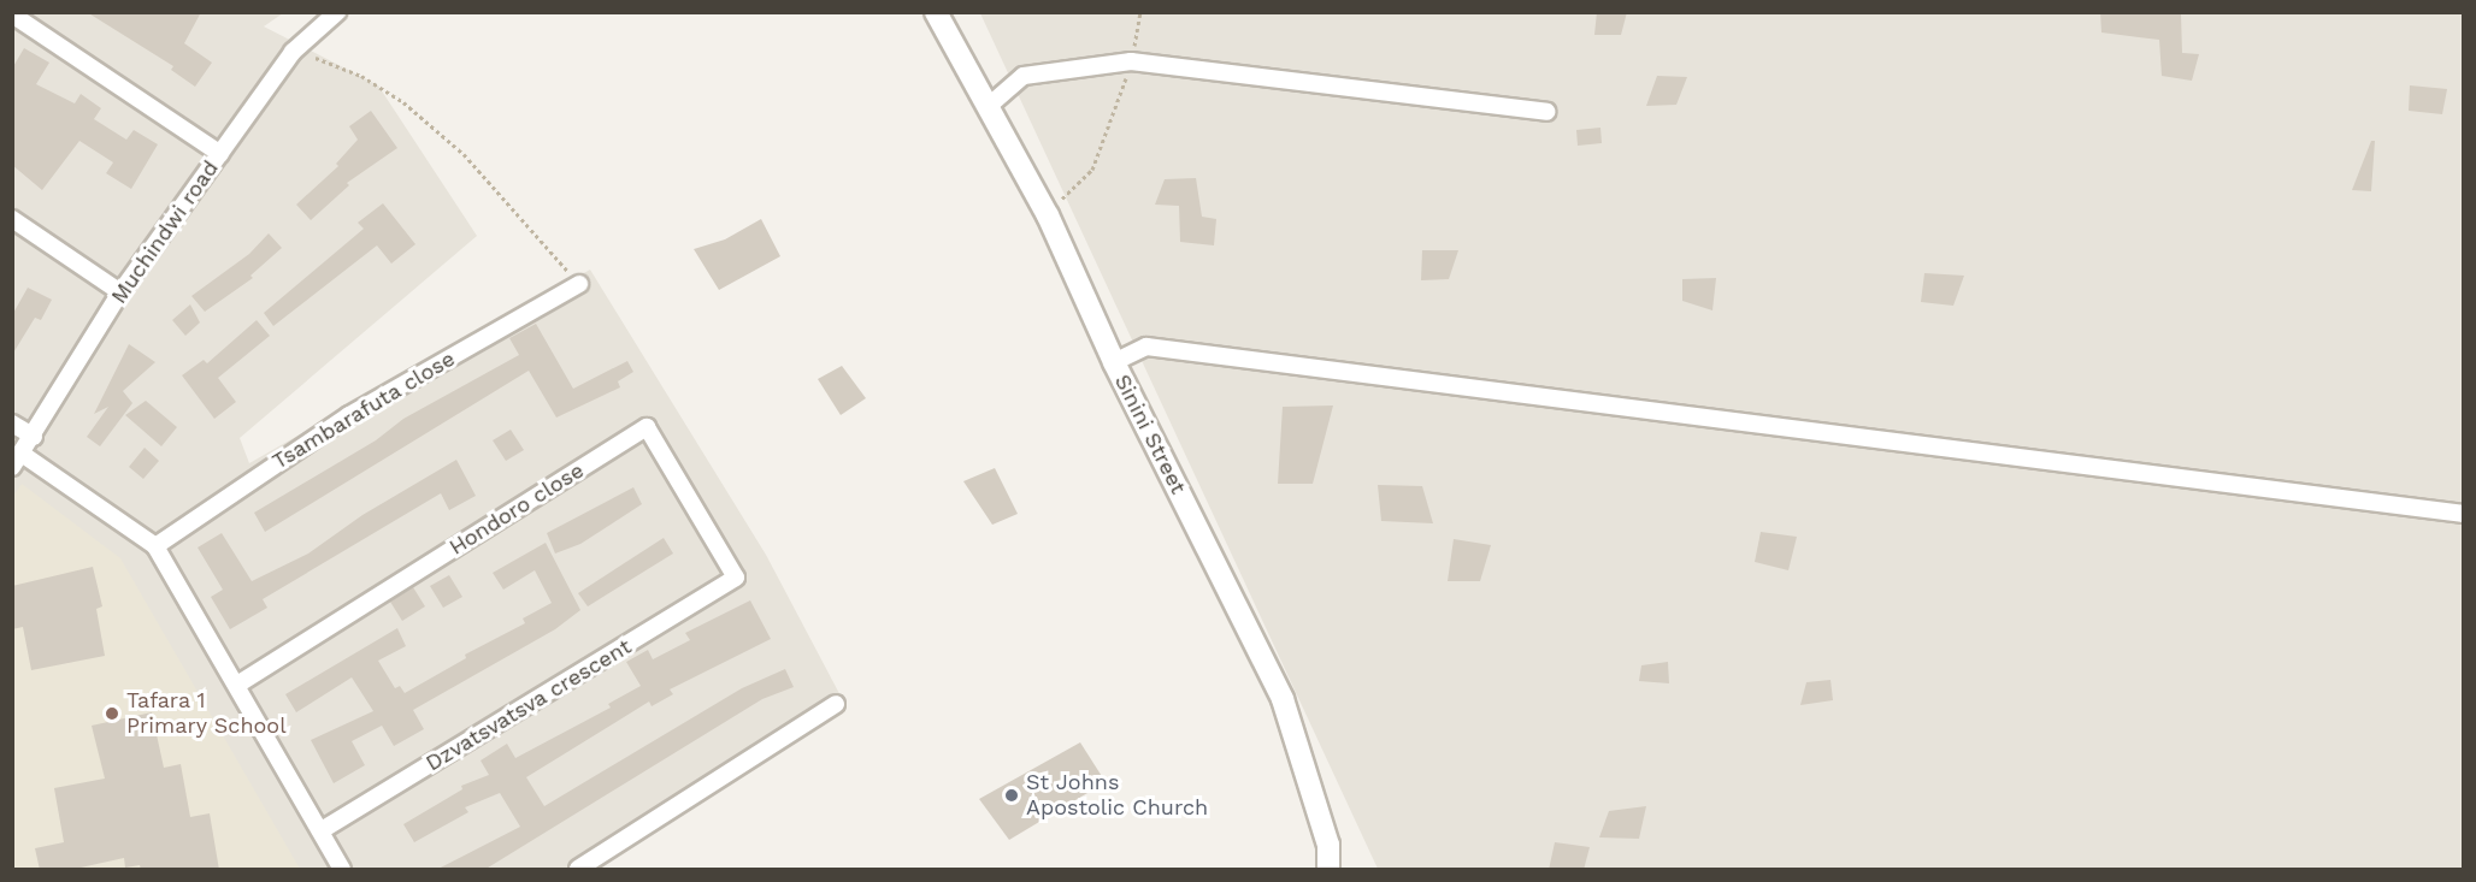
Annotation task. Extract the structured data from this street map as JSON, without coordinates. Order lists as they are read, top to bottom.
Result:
{
  "streets": {
    "street": [
      "Muchindwi road",
      "Tsambarafuta close",
      "Sinini Street",
      "Hondoro close",
      "Dzvatsvatsva crescent"
    ]
  },
  "crossings": [
    ["Hondoro close", "Dzvatsvatsva crescent"]
  ],
  "places": ["Tafara 1 Primary School", "St Johns Apostolic Church"]
}
